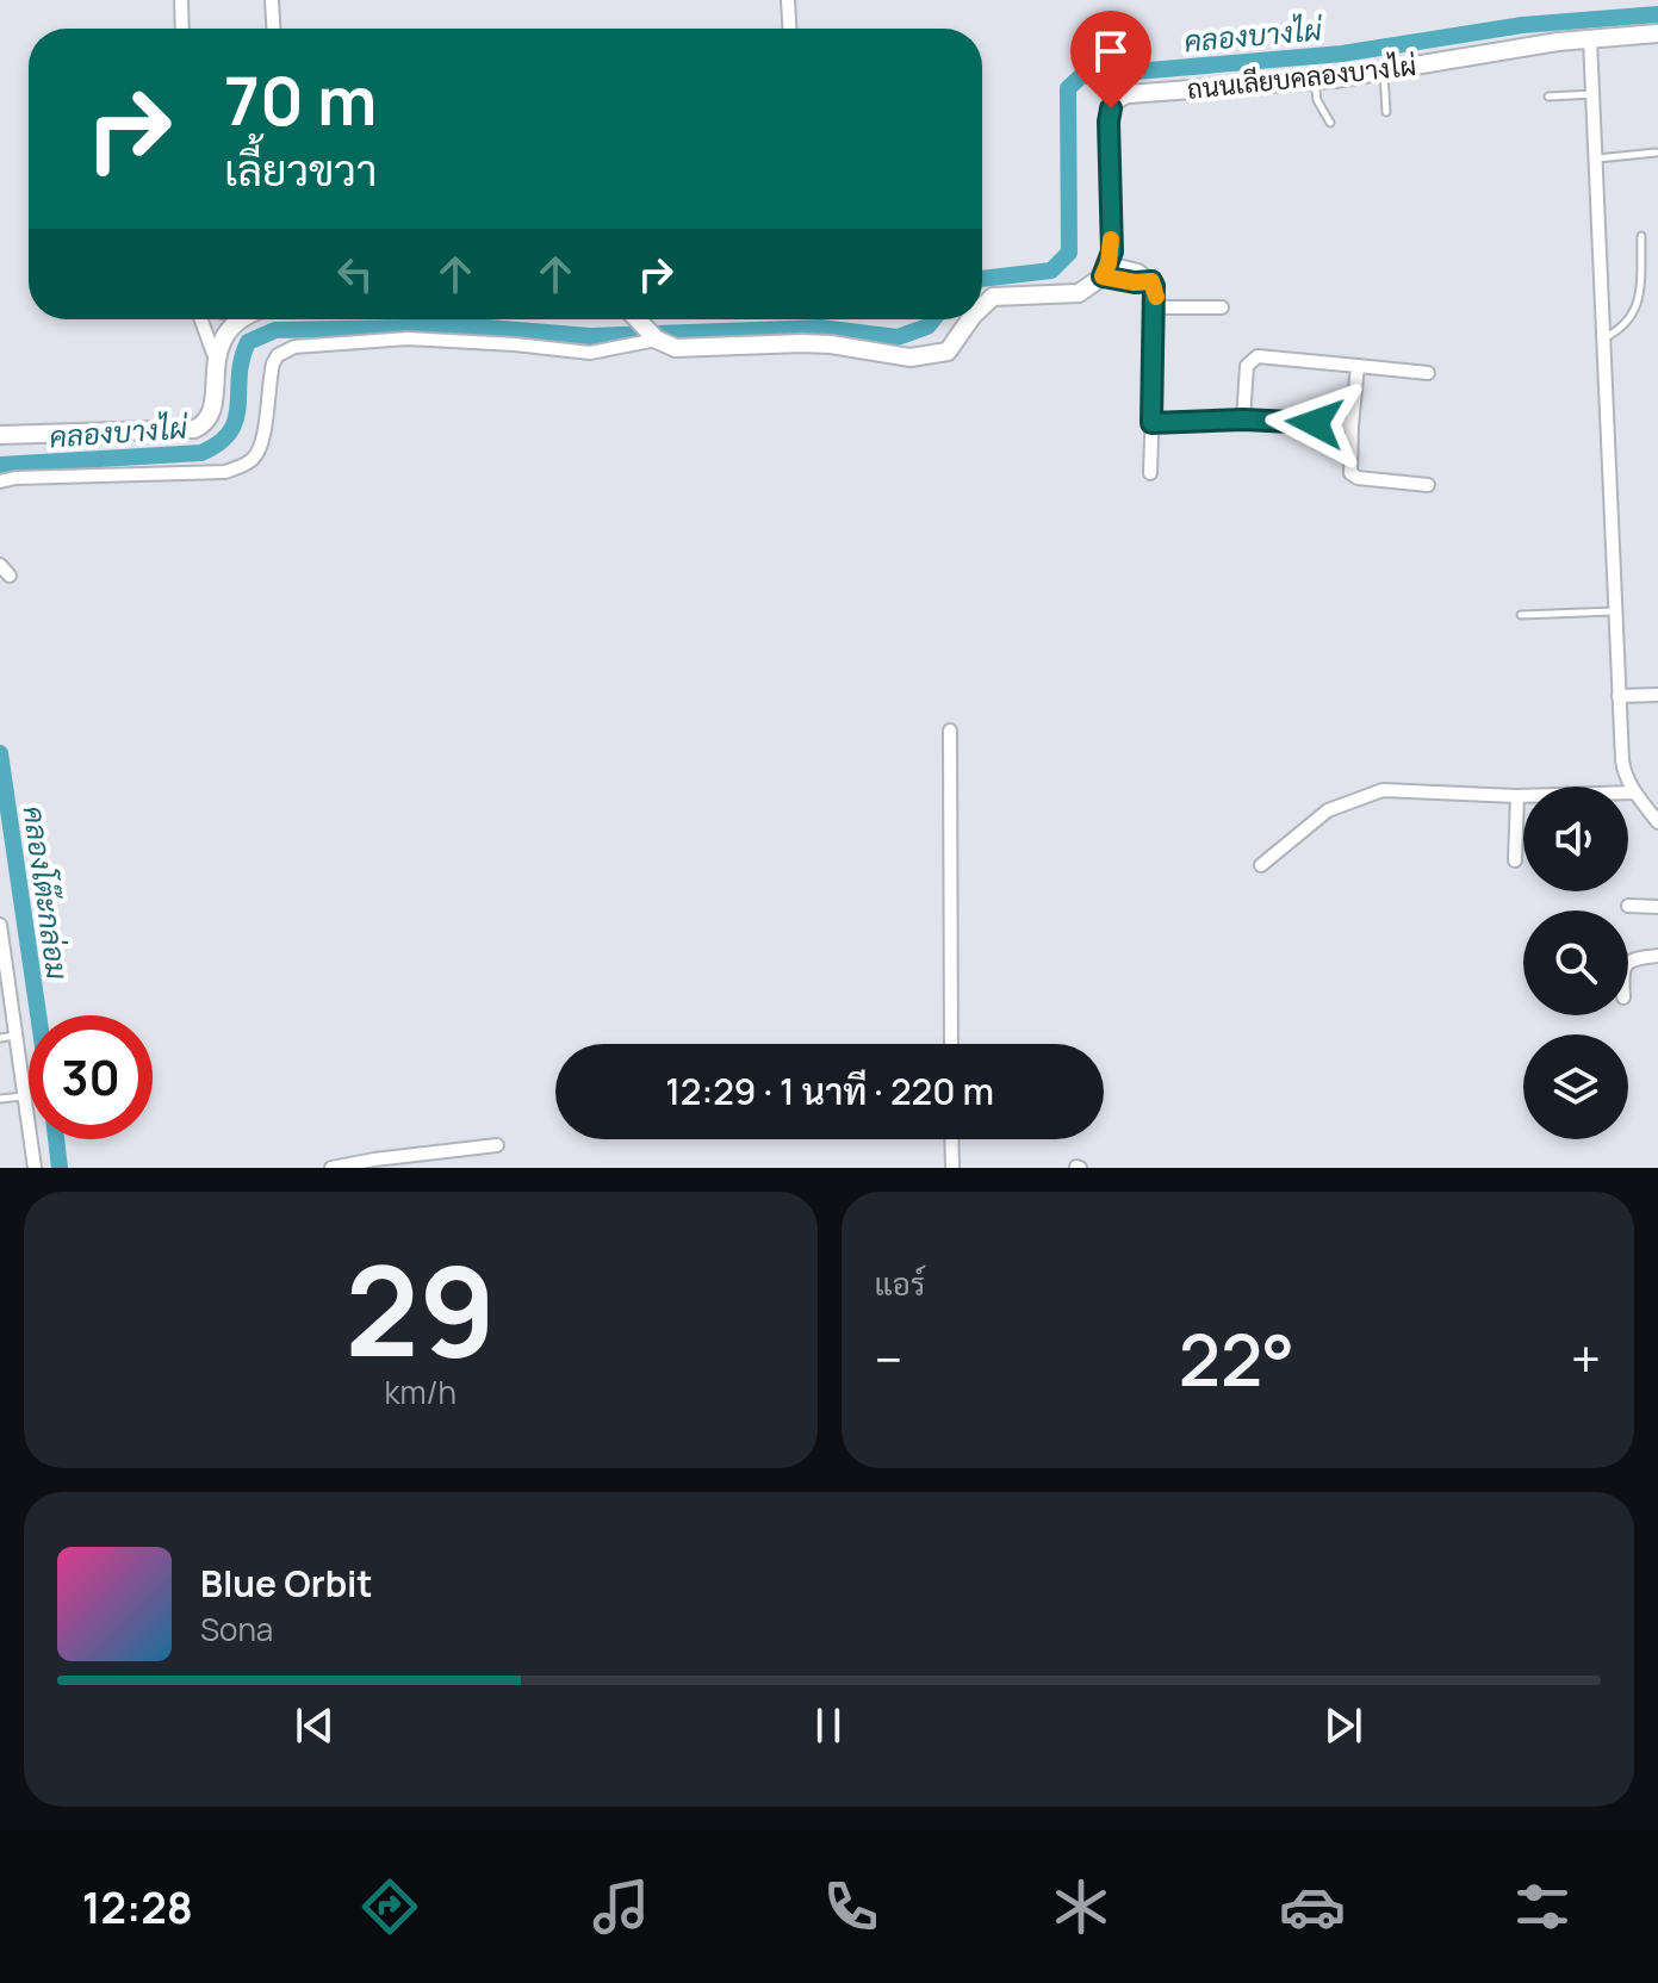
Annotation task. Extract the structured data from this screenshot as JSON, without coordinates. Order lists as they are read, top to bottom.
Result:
{
  "streets": {
    "street": ["ถนนเลียบคลองบางไผ่"]
  },
  "water": ["คลองบางไผ่", "คลองโต๊ะกล่อม"],
  "page": {
    "turn": ["70 m", "เลี้ยวขวา"],
    "limit": "30",
    "trip": "12:29 · 1 นาที · 220 m",
    "tile": [
      ["29", "km/h"],
      "แอร์"
    ],
    "heat": ["−", "22°", "+"],
    "song": ["Blue Orbit", "Sona"],
    "tabs": "12:28"
  }
}
